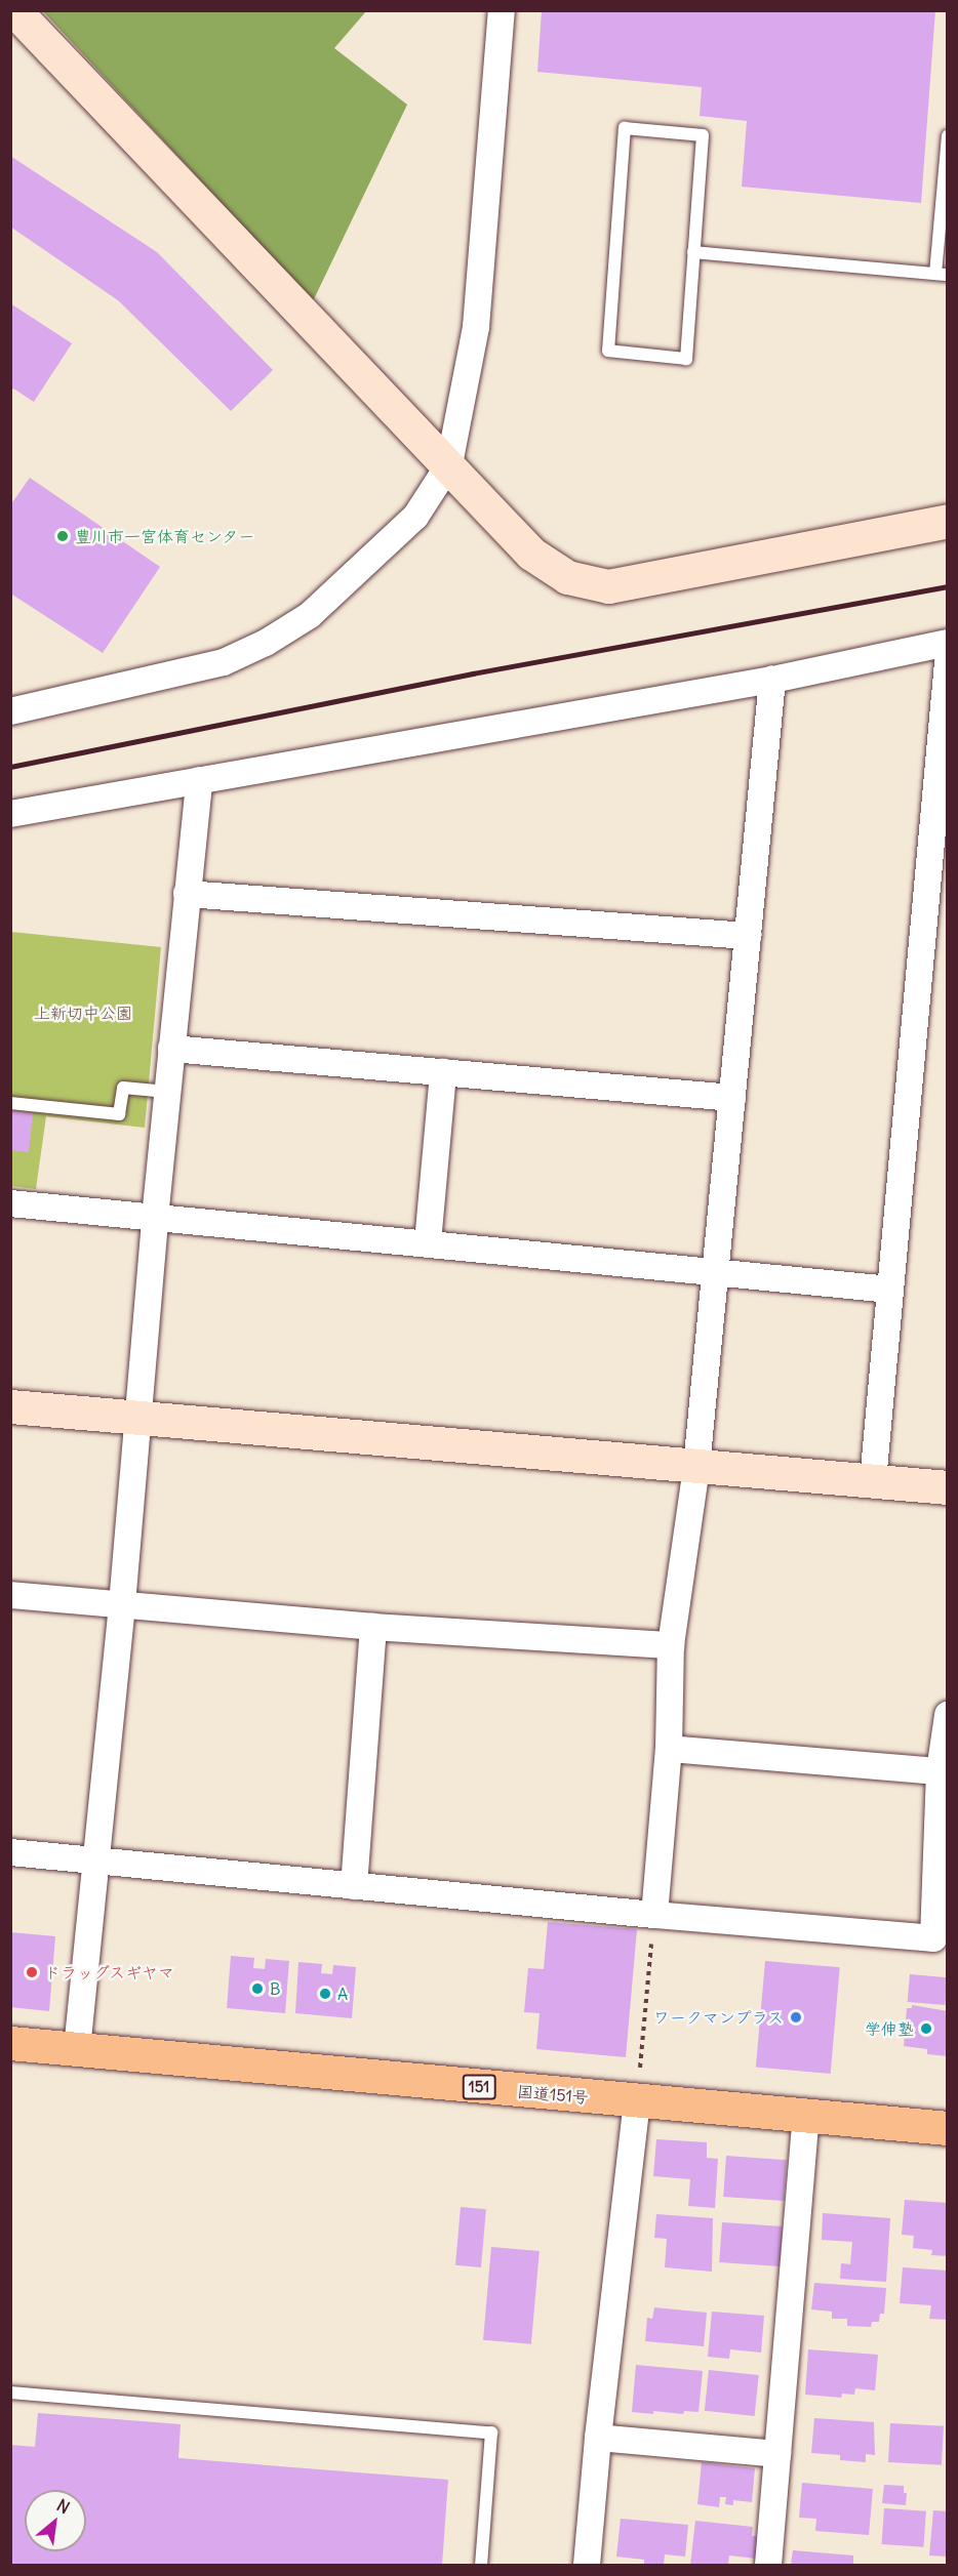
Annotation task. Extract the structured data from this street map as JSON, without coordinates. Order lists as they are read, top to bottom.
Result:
{
  "streets": {
    "highway": ["151", "国道151号"]
  },
  "parks": ["上新切中公園"],
  "places": [
    "豊川市一宮体育センター",
    "ドラッグスギヤマ",
    "B",
    "A",
    "ワークマンプラス",
    "学伸塾"
  ],
  "north": "top right"
}
